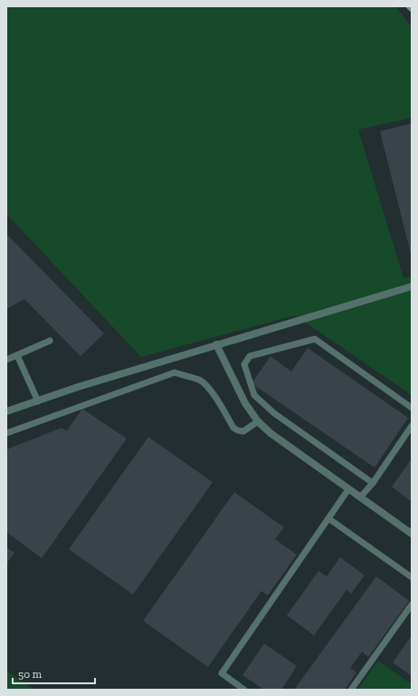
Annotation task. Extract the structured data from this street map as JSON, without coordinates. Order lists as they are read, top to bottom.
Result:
{
  "scale_bar": "50 m"
}
